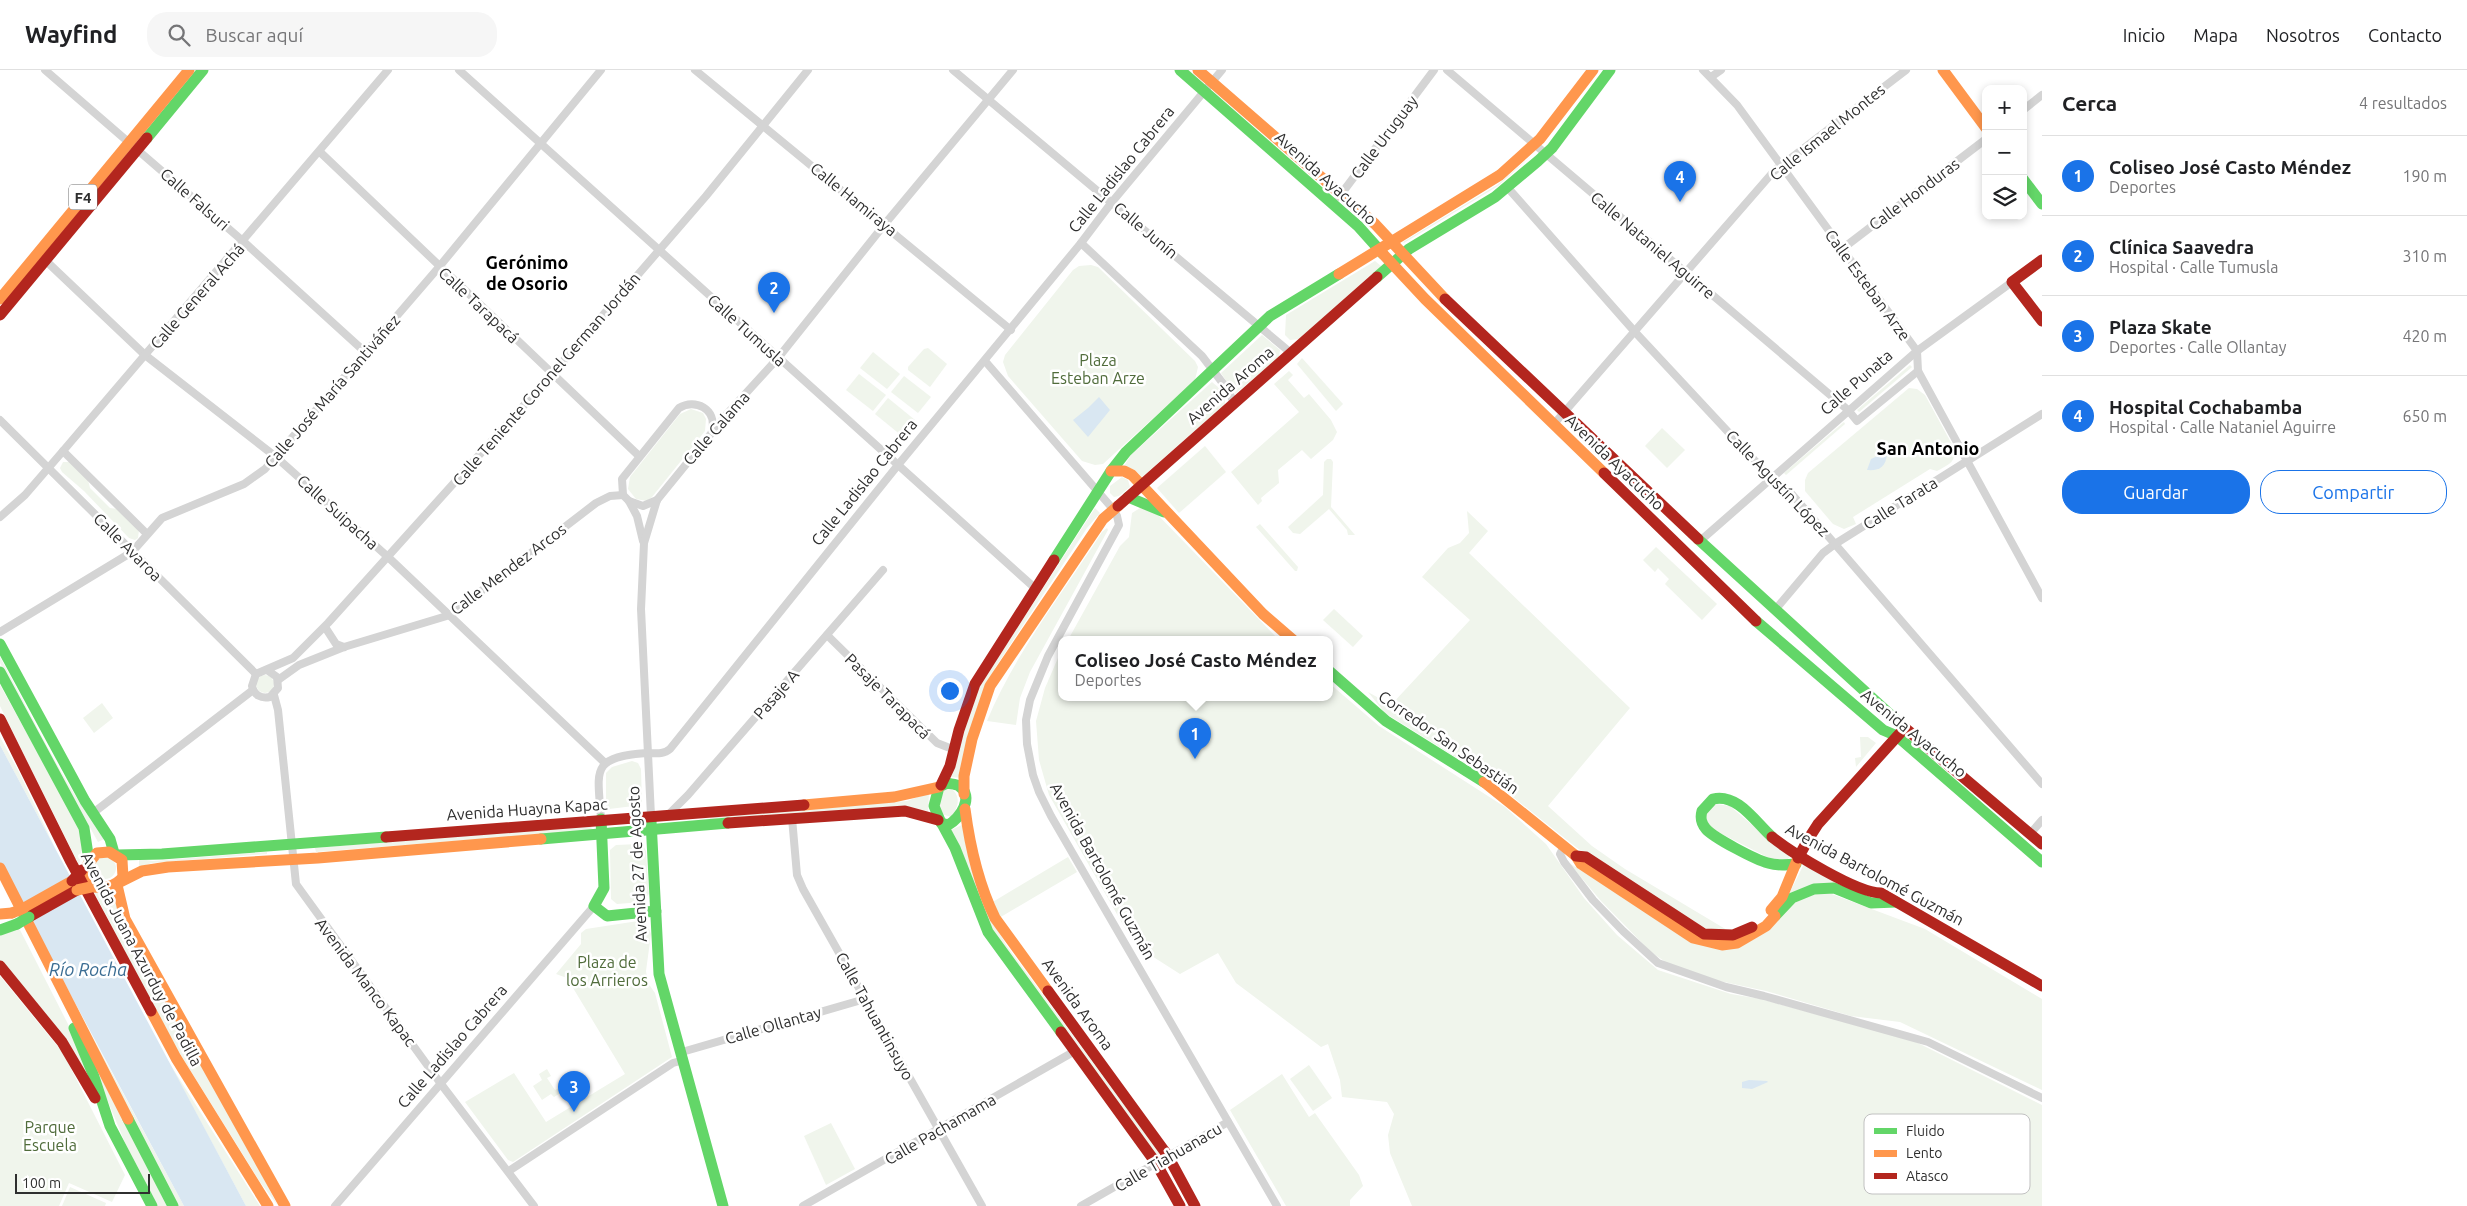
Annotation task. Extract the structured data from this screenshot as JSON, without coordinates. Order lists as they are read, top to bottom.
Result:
{
  "streets": {
    "main road": [
      "Calle Ladislao Cabrera",
      "Avenida Ayacucho",
      "F4",
      "Calle Punata",
      "Avenida Aroma",
      "Corredor San Sebastián",
      "Avenida Huayna Kapac",
      "Avenida 27 de Agosto",
      "Avenida Bartolomé Guzmán",
      "Avenida Juana Azurduy de Padilla"
    ],
    "street": [
      "Calle Ismael Montes",
      "Calle Uruguay",
      "Calle Honduras",
      "Calle Falsuri",
      "Calle Hamiraya",
      "Calle Junín",
      "Calle Nataniel Aguirre",
      "Calle Esteban Arze",
      "Calle General Achá",
      "Calle Tarapacá",
      "Calle Tumusla",
      "Calle Teniente Coronel German Jordán",
      "Calle José María Santiváñez",
      "Calle Calama",
      "Calle Agustín López",
      "Calle Tarata",
      "Calle Suipacha",
      "Calle Avaroa",
      "Calle Mendez Arcos",
      "Pasaje A",
      "Pasaje Tarapacá",
      "Avenida Manco Kapac",
      "Calle Tahuantinsuyo",
      "Calle Ollantay",
      "Calle Pachamama",
      "Calle Tiahuanacu"
    ]
  },
  "crossings": [
    ["Calle Ismael Montes", "Avenida Ayacucho"],
    ["Calle Ismael Montes", "Calle Nataniel Aguirre"],
    ["Calle Ismael Montes", "Calle Esteban Arze"],
    ["Calle Ismael Montes", "Calle Agustín López"],
    ["Calle Uruguay", "Avenida Ayacucho"],
    ["Calle Ladislao Cabrera", "Avenida Ayacucho"],
    ["Calle Ladislao Cabrera", "Calle Hamiraya"],
    ["Calle Ladislao Cabrera", "Calle Junín"],
    ["Calle Ladislao Cabrera", "Calle Tumusla"],
    ["Calle Ladislao Cabrera", "Calle Suipacha"],
    ["Calle Ladislao Cabrera", "Avenida Huayna Kapac"],
    ["Calle Ladislao Cabrera", "Avenida 27 de Agosto"],
    ["Calle Ladislao Cabrera", "Avenida Manco Kapac"],
    ["Avenida Ayacucho", "Calle Punata"],
    ["Avenida Ayacucho", "Avenida Aroma"],
    ["Avenida Ayacucho", "Calle Tarata"],
    ["Avenida Ayacucho", "Corredor San Sebastián"],
    ["Calle Honduras", "Calle Esteban Arze"],
    ["F4", "Calle Falsuri"],
    ["F4", "Calle Suipacha"],
    ["Calle Falsuri", "Calle General Achá"],
    ["Calle Falsuri", "Calle José María Santiváñez"],
    ["Calle Hamiraya", "Calle Teniente Coronel German Jordán"],
    ["Calle Hamiraya", "Calle Calama"],
    ["Calle Junín", "Avenida Aroma"],
    ["Calle Junín", "Calle Calama"],
    ["Calle Nataniel Aguirre", "Calle Punata"],
    ["Calle Nataniel Aguirre", "Avenida Aroma"],
    ["Calle Esteban Arze", "Calle Punata"],
    ["Calle Esteban Arze", "Calle Tarata"],
    ["Calle General Achá", "Calle Tarapacá"],
    ["Calle General Achá", "Calle Suipacha"],
    ["Calle General Achá", "Calle Avaroa"],
    ["Calle Tarapacá", "Calle Teniente Coronel German Jordán"],
    ["Calle Tarapacá", "Calle José María Santiváñez"],
    ["Calle Tumusla", "Calle Teniente Coronel German Jordán"],
    ["Calle Tumusla", "Avenida Aroma"],
    ["Calle Tumusla", "Calle José María Santiváñez"],
    ["Calle Tumusla", "Calle Calama"],
    ["Calle Teniente Coronel German Jordán", "Calle Suipacha"],
    ["Calle Teniente Coronel German Jordán", "Calle Avaroa"],
    ["Calle Teniente Coronel German Jordán", "Calle Mendez Arcos"],
    ["Calle Punata", "Calle Agustín López"],
    ["Avenida Aroma", "Calle Agustín López"],
    ["Avenida Aroma", "Pasaje Tarapacá"],
    ["Avenida Aroma", "Avenida Huayna Kapac"],
    ["Avenida Aroma", "Avenida Bartolomé Guzmán"],
    ["Avenida Aroma", "Calle Pachamama"],
    ["Avenida Aroma", "Calle Tiahuanacu"],
    ["Calle José María Santiváñez", "Calle Suipacha"],
    ["Calle José María Santiváñez", "Calle Avaroa"],
    ["Calle Calama", "Calle Mendez Arcos"],
    ["Calle Calama", "Avenida 27 de Agosto"],
    ["Calle Agustín López", "Calle Tarata"],
    ["Calle Suipacha", "Calle Mendez Arcos"],
    ["Calle Avaroa", "Calle Mendez Arcos"],
    ["Calle Mendez Arcos", "Avenida 27 de Agosto"],
    ["Pasaje A", "Pasaje Tarapacá"],
    ["Pasaje A", "Avenida Huayna Kapac"],
    ["Corredor San Sebastián", "Avenida Bartolomé Guzmán"],
    ["Avenida Huayna Kapac", "Avenida 27 de Agosto"],
    ["Avenida Huayna Kapac", "Avenida Juana Azurduy de Padilla"],
    ["Avenida Huayna Kapac", "Avenida Manco Kapac"],
    ["Avenida Huayna Kapac", "Calle Tahuantinsuyo"],
    ["Avenida 27 de Agosto", "Calle Ollantay"],
    ["Avenida Bartolomé Guzmán", "Calle Tiahuanacu"],
    ["Avenida Manco Kapac", "Calle Ollantay"],
    ["Calle Tahuantinsuyo", "Calle Ollantay"],
    ["Calle Tahuantinsuyo", "Calle Pachamama"]
  ],
  "districts": ["Gerónimo de Osorio", "San Antonio"],
  "water": ["Río Rocha"],
  "parks": ["Plaza Esteban Arze", "Plaza de los Arrieros", "Parque Escuela"],
  "legend": ["Fluido", "Lento", "Atasco"],
  "scale_bar": "100 m",
  "page": {
    "header": "Wayfind",
    "search": "Buscar aquí",
    "nav": [
      "Inicio",
      "Mapa",
      "Nosotros",
      "Contacto"
    ],
    "heading": ["Cerca", "4 resultados"],
    "map_buttons": ["+", "−"],
    "list": [
      {
        "mark": "1",
        "name": "Coliseo José Casto Méndez",
        "note": "Deportes",
        "value": "190 m"
      },
      {
        "mark": "2",
        "name": "Clínica Saavedra",
        "note": "Hospital · Calle Tumusla",
        "value": "310 m"
      },
      {
        "mark": "3",
        "name": "Plaza Skate",
        "note": "Deportes · Calle Ollantay",
        "value": "420 m"
      },
      {
        "mark": "4",
        "name": "Hospital Cochabamba",
        "note": "Hospital · Calle Nataniel Aguirre",
        "value": "650 m"
      }
    ],
    "pins": [
      "4",
      "2",
      "1",
      "3"
    ],
    "buttons": ["Guardar", "Compartir"],
    "popup": ["Coliseo José Casto Méndez", "Deportes"],
    "scale": "100 m"
  }
}
